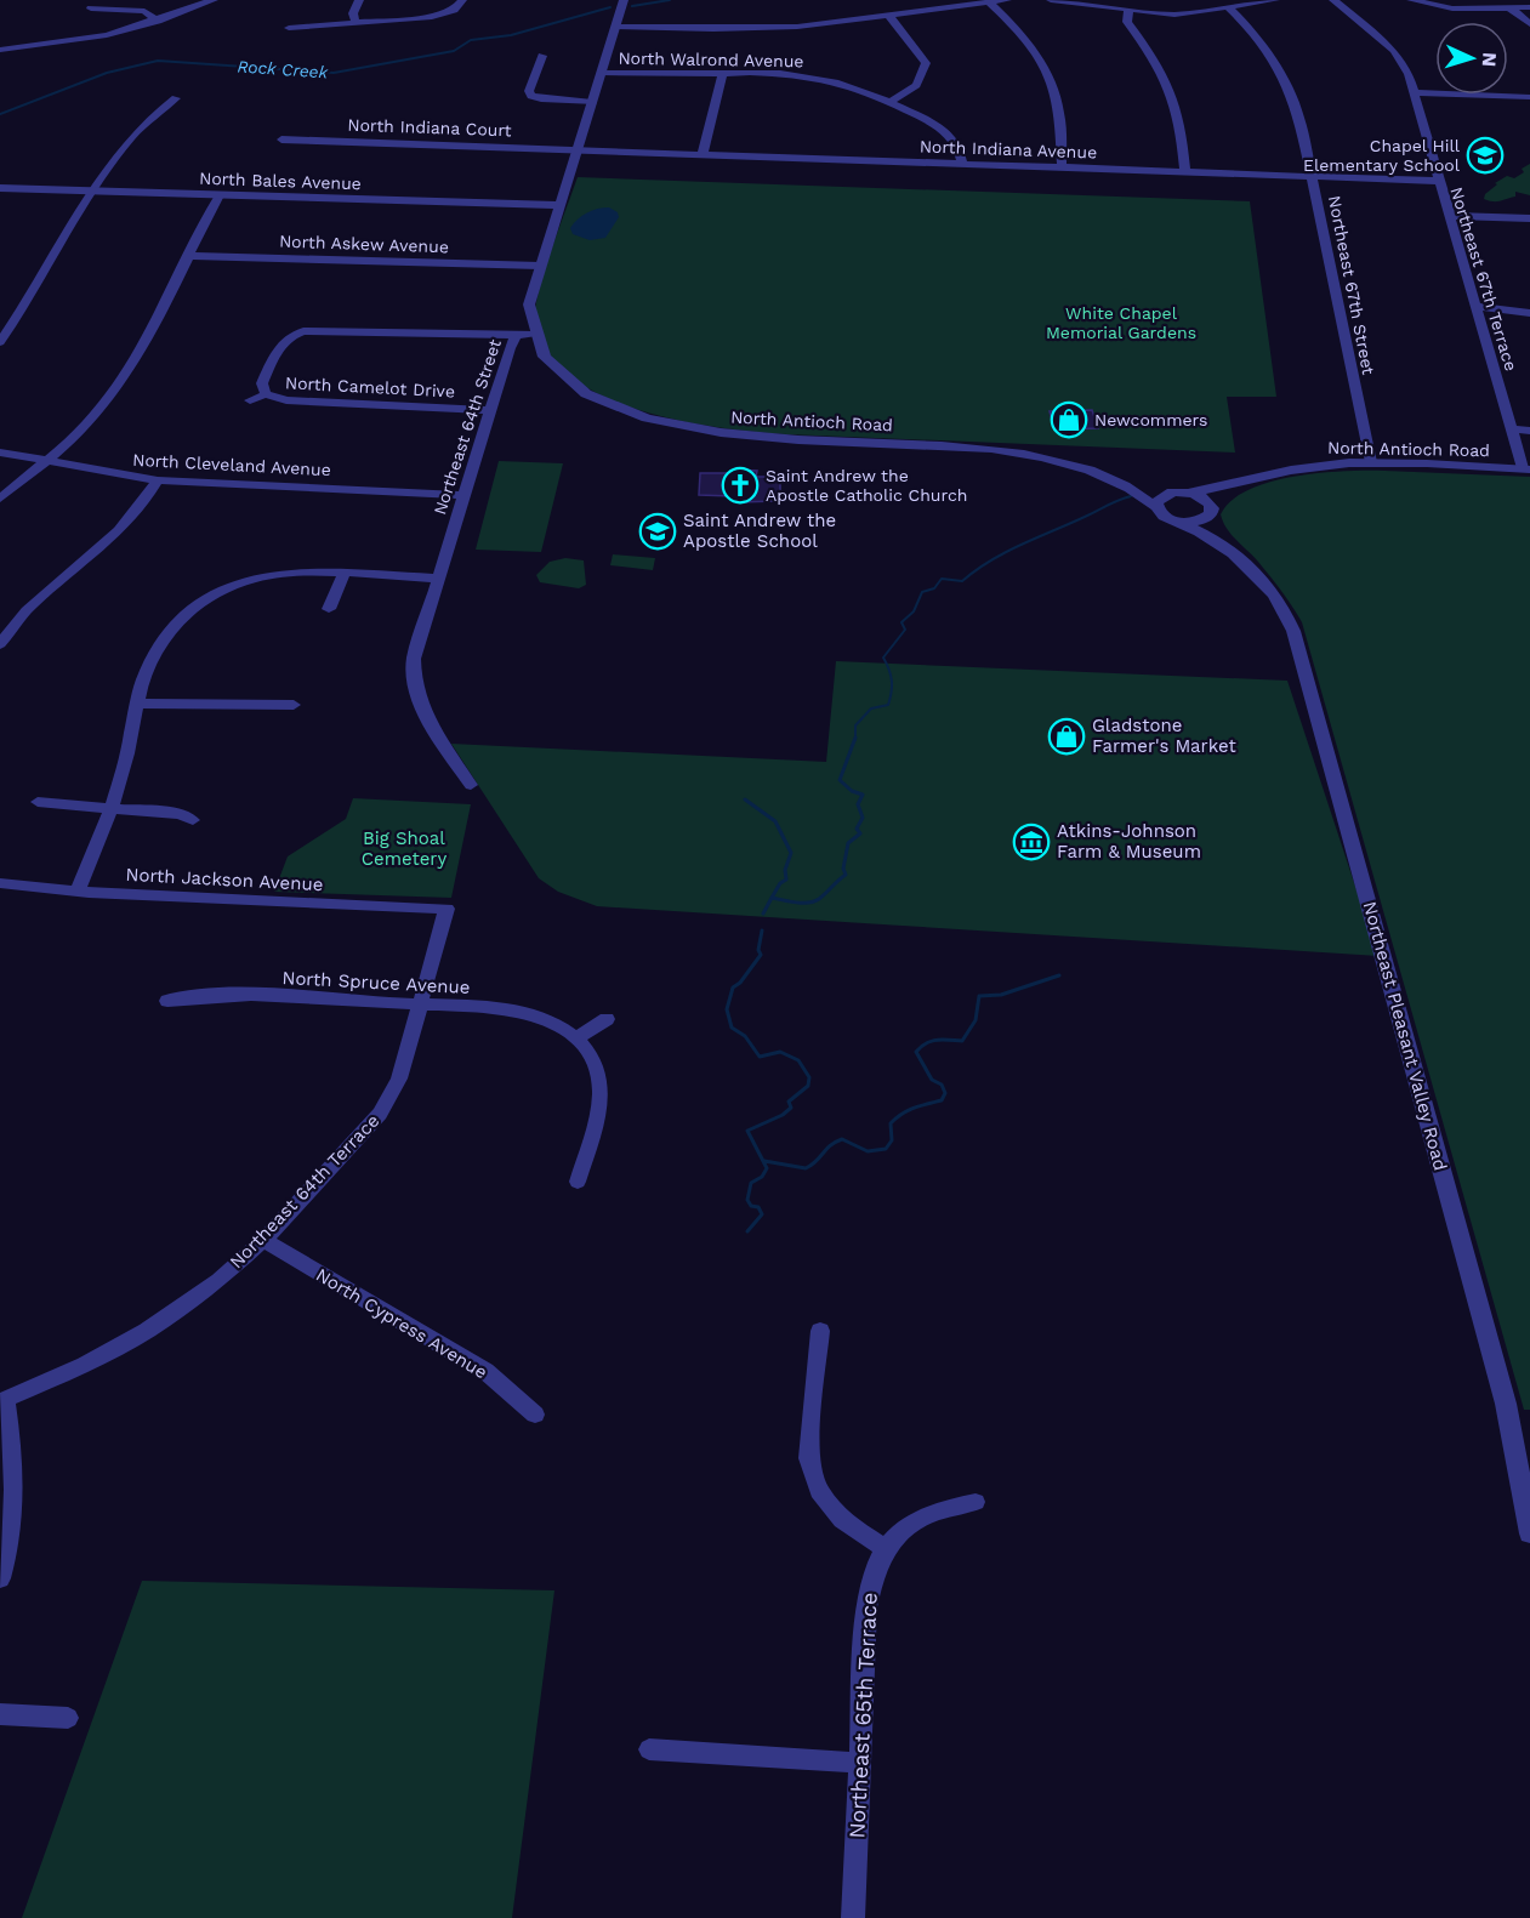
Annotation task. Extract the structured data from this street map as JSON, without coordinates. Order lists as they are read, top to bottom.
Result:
{
  "streets": {
    "street": [
      "North Walrond Avenue",
      "North Indiana Court",
      "North Indiana Avenue",
      "North Bales Avenue",
      "North Askew Avenue",
      "Northeast 67th Terrace",
      "Northeast 67th Street",
      "North Camelot Drive",
      "North Antioch Road",
      "Northeast 64th Street",
      "North Cleveland Avenue",
      "North Jackson Avenue",
      "North Spruce Avenue",
      "Northeast Pleasant Valley Road",
      "Northeast 64th Terrace",
      "North Cypress Avenue",
      "Northeast 65th Terrace"
    ]
  },
  "crossings": [
    ["North Walrond Avenue", "North Indiana Avenue"],
    ["North Indiana Court", "North Indiana Avenue"],
    ["North Indiana Avenue", "Northeast 67th Terrace"],
    ["North Indiana Avenue", "Northeast 67th Street"],
    ["Northeast 67th Terrace", "North Antioch Road"],
    ["Northeast 67th Street", "North Antioch Road"],
    ["North Camelot Drive", "Northeast 64th Street"],
    ["North Antioch Road", "Northeast 64th Street"],
    ["North Antioch Road", "Northeast Pleasant Valley Road"],
    ["Northeast 64th Street", "North Cleveland Avenue"],
    ["North Jackson Avenue", "Northeast 64th Terrace"],
    ["North Spruce Avenue", "Northeast 64th Terrace"],
    ["Northeast 64th Terrace", "North Cypress Avenue"]
  ],
  "water": ["Rock Creek"],
  "parks": ["White Chapel Memorial Gardens", "Big Shoal Cemetery"],
  "places": {
    "school or university": ["Chapel Hill Elementary School", "Saint Andrew the Apostle School"],
    "shop": ["Newcommers", "Gladstone Farmer's Market"],
    "church": ["Saint Andrew the Apostle Catholic Church"],
    "museum": ["Atkins-Johnson Farm & Museum"]
  },
  "north": "right"
}
